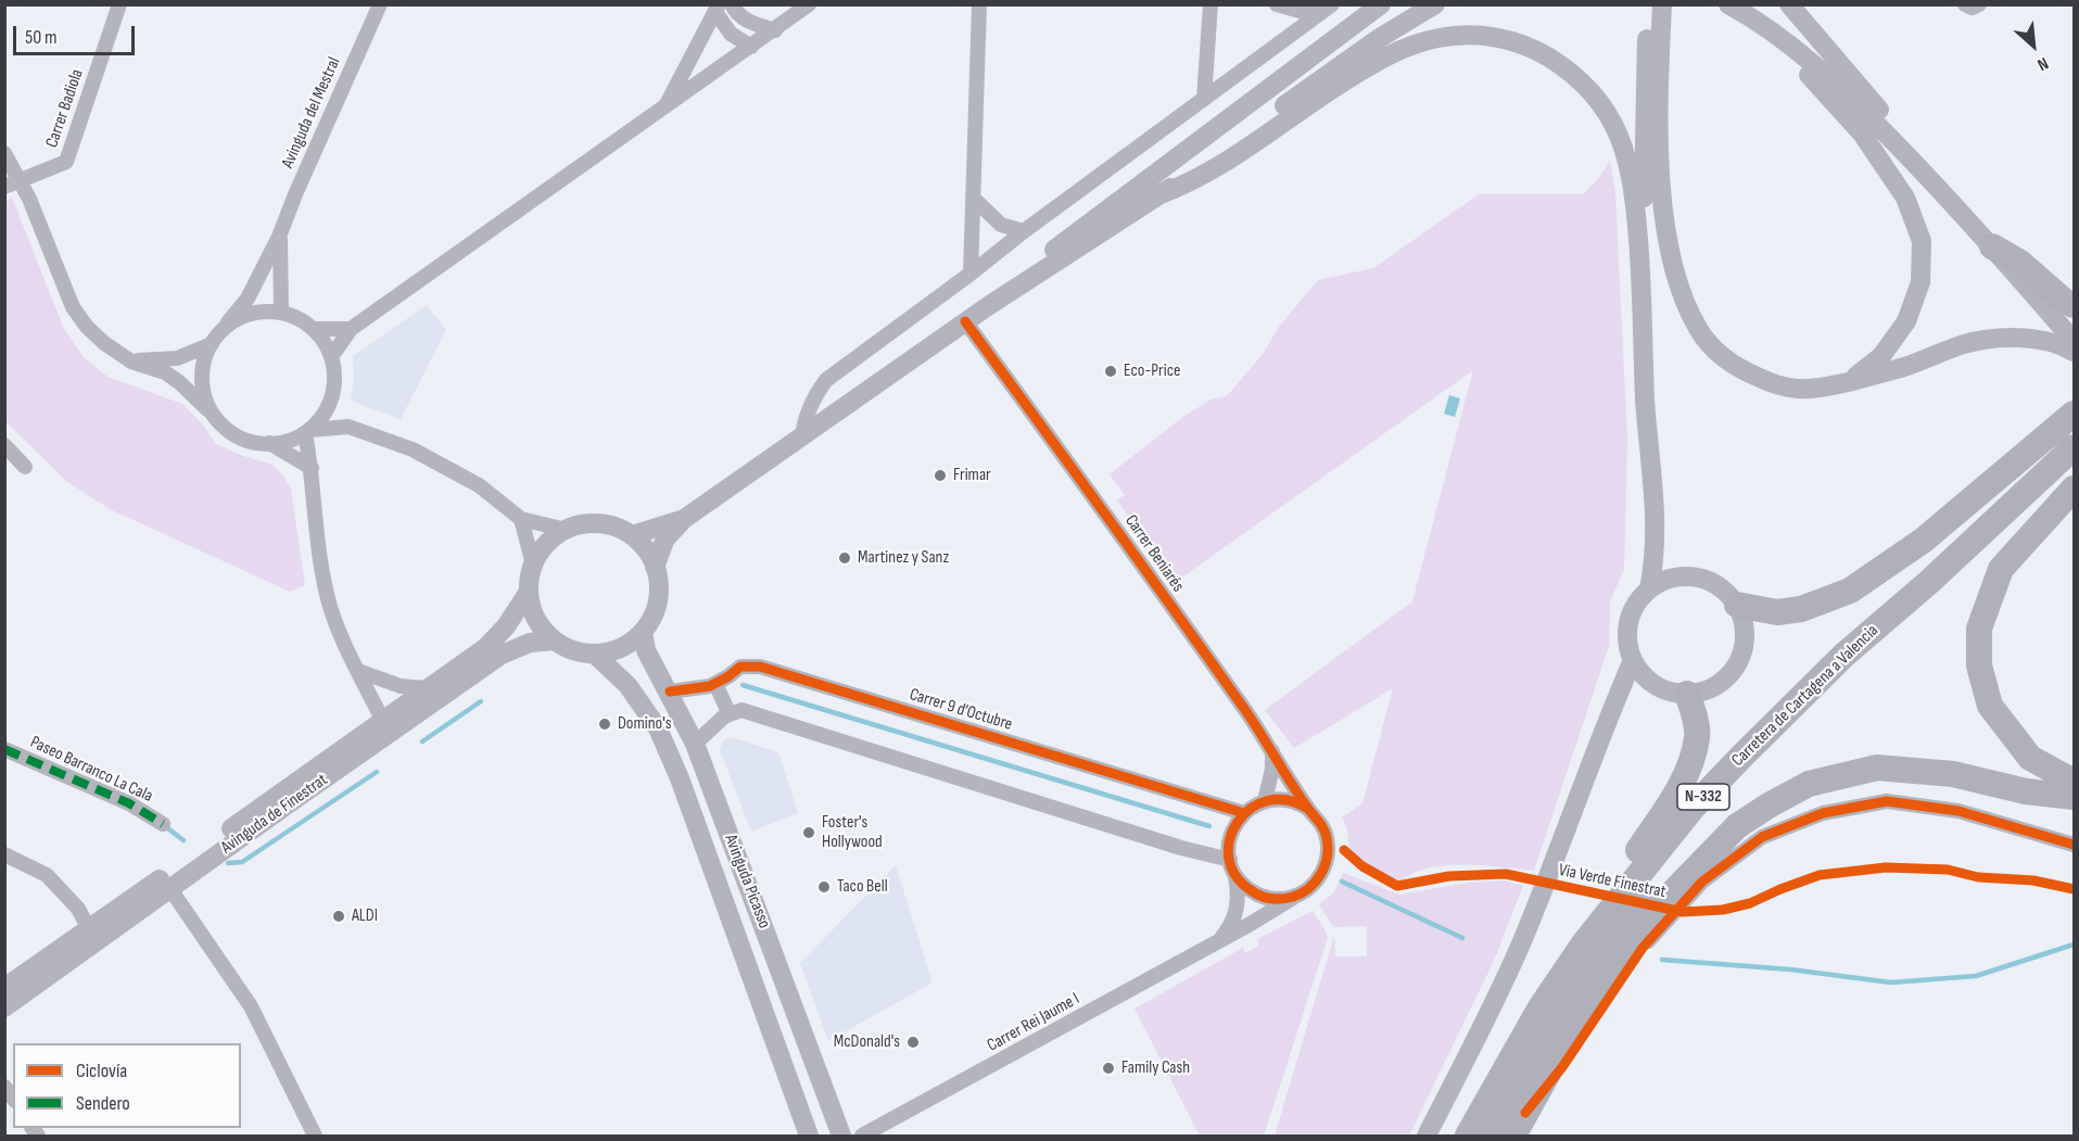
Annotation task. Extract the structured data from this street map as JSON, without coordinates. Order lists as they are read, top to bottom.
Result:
{
  "streets": {
    "highway": ["Carretera de Cartagena a Valencia", "N-332"],
    "main road": ["Avinguda de Finestrat", "Avinguda Picasso"],
    "street": [
      "Carrer Badiola",
      "Avinguda del Mestral",
      "Carrer Beniarés",
      "Carrer 9 d’Octubre",
      "Paseo Barranco La Cala",
      "Carrer Rei Jaume I"
    ],
    "cycle path": ["Via Verde Finestrat"]
  },
  "crossings": [
    ["Carrer Beniarés", "Carrer 9 d’Octubre"],
    ["Carrer Beniarés", "Carrer Rei Jaume I"],
    ["Carrer 9 d’Octubre", "Avinguda Picasso"],
    ["Carrer 9 d’Octubre", "Carrer Rei Jaume I"],
    ["Avinguda de Finestrat", "Avinguda Picasso"]
  ],
  "places": [
    "Eco-Price",
    "Frimar",
    "Martinez y Sanz",
    "Domino's",
    "Foster's Hollywood",
    "Taco Bell",
    "ALDI",
    "McDonald's",
    "Family Cash"
  ],
  "legend": ["Ciclovía", "Sendero"],
  "scale_bar": "50 m",
  "north": "bottom right"
}
